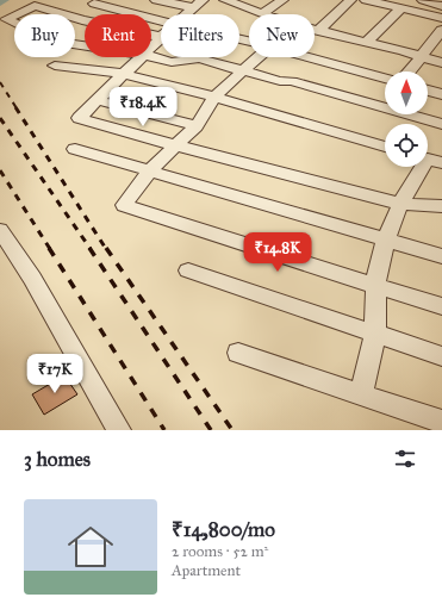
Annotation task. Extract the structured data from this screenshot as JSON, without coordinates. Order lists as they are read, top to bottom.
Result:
{
  "north": "top",
  "page": {
    "chip": [
      "Buy",
      "Rent",
      "Filters",
      "New"
    ],
    "price": ["₹18.4K", "₹14.8K", "₹17K"],
    "heading": "3 homes",
    "list": [
      {
        "name": "₹14,800/mo",
        "note": "2 rooms · 52 m² · Apartment"
      }
    ]
  }
}
